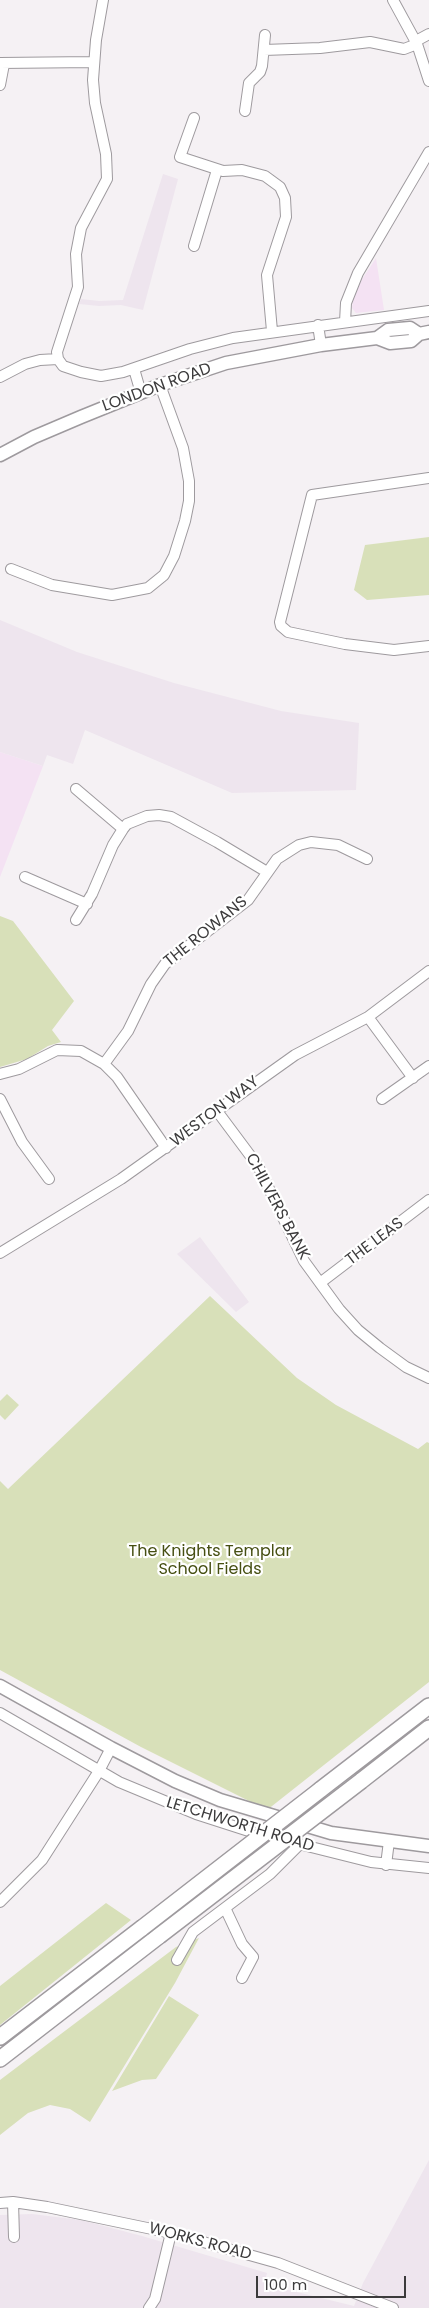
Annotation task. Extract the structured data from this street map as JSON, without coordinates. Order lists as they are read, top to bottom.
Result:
{
  "streets": {
    "main road": ["LONDON ROAD", "LETCHWORTH ROAD"],
    "street": [
      "THE ROWANS",
      "WESTON WAY",
      "CHILVERS BANK",
      "THE LEAS",
      "WORKS ROAD"
    ]
  },
  "crossings": [
    ["WESTON WAY", "CHILVERS BANK"],
    ["CHILVERS BANK", "THE LEAS"]
  ],
  "parks": ["The Knights Templar School Fields"],
  "scale_bar": "100 m"
}
